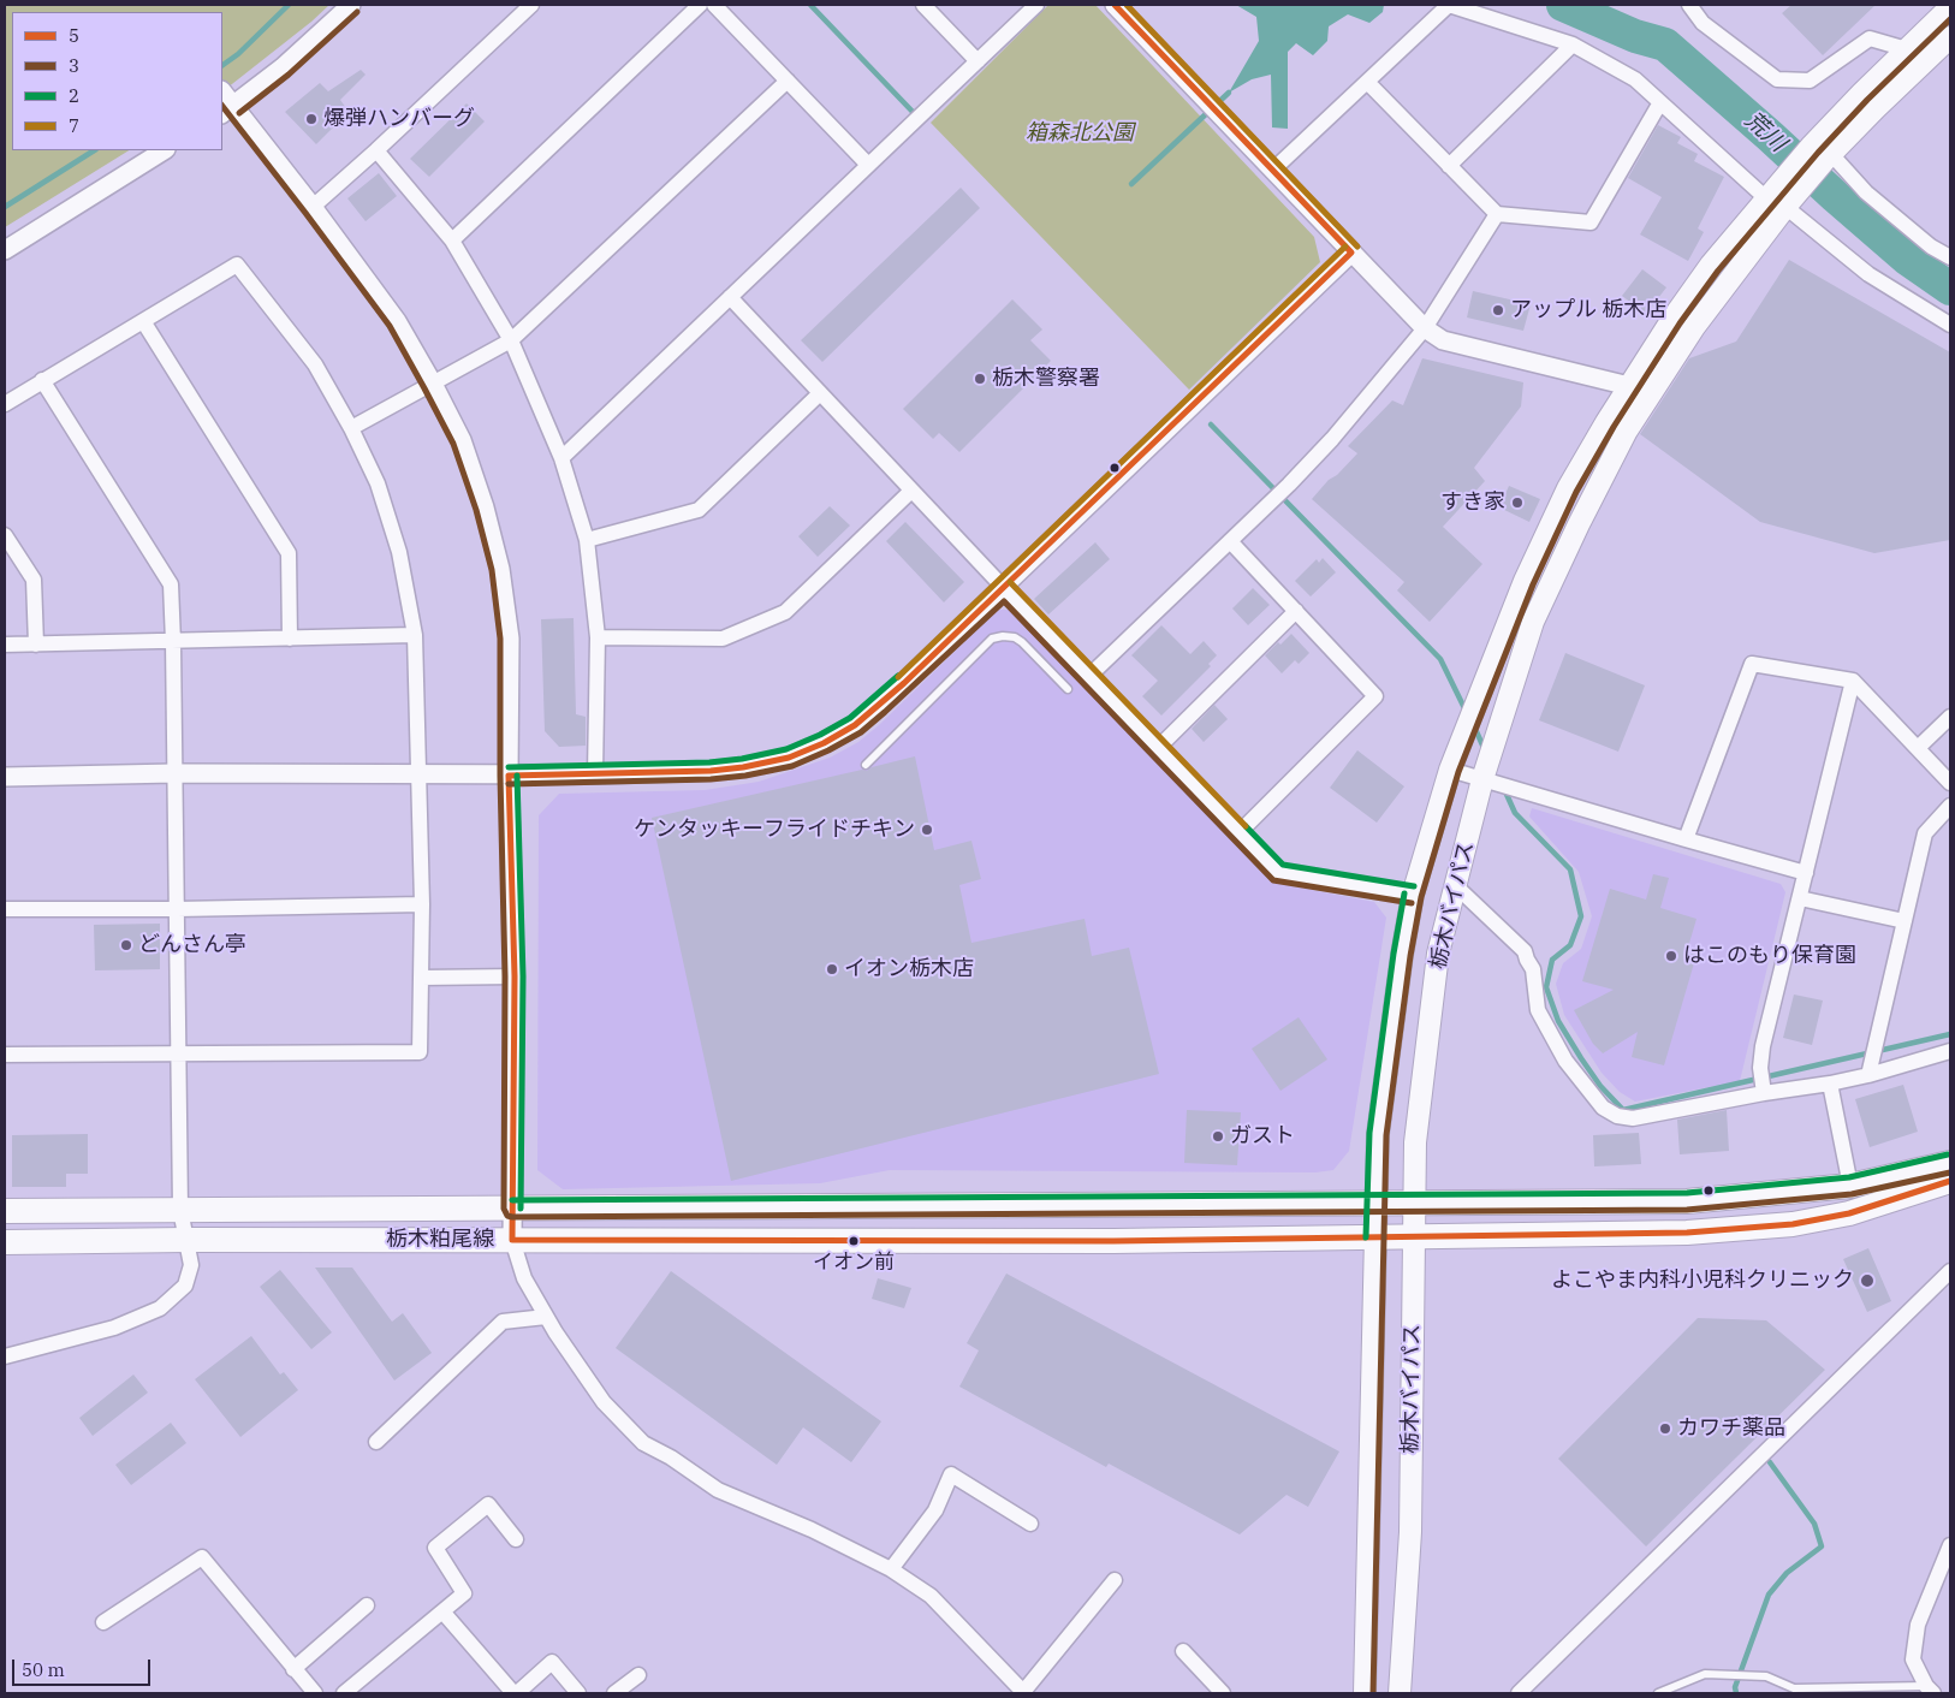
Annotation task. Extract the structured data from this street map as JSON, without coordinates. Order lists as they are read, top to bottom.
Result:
{
  "streets": {
    "main road": ["栃木バイパス", "栃木粕尾線"]
  },
  "crossings": [
    ["栃木バイパス", "栃木粕尾線"]
  ],
  "water": ["荒川"],
  "parks": ["箱森北公園"],
  "places": [
    "爆弾ハンバーグ",
    "アップル 栃木店",
    "栃木警察署",
    "すき家",
    "ケンタッキーフライドチキン",
    "どんさん亭",
    "はこのもり保育園",
    "イオン栃木店",
    "ガスト",
    "イオン前",
    "よこやま内科小児科クリニック",
    "カワチ薬品"
  ],
  "lines": [
    "transit line 5",
    "transit line 7",
    "transit line 3",
    "transit line 2"
  ],
  "legend": [
    "5",
    "3",
    "2",
    "7"
  ],
  "scale_bar": "50 m"
}
